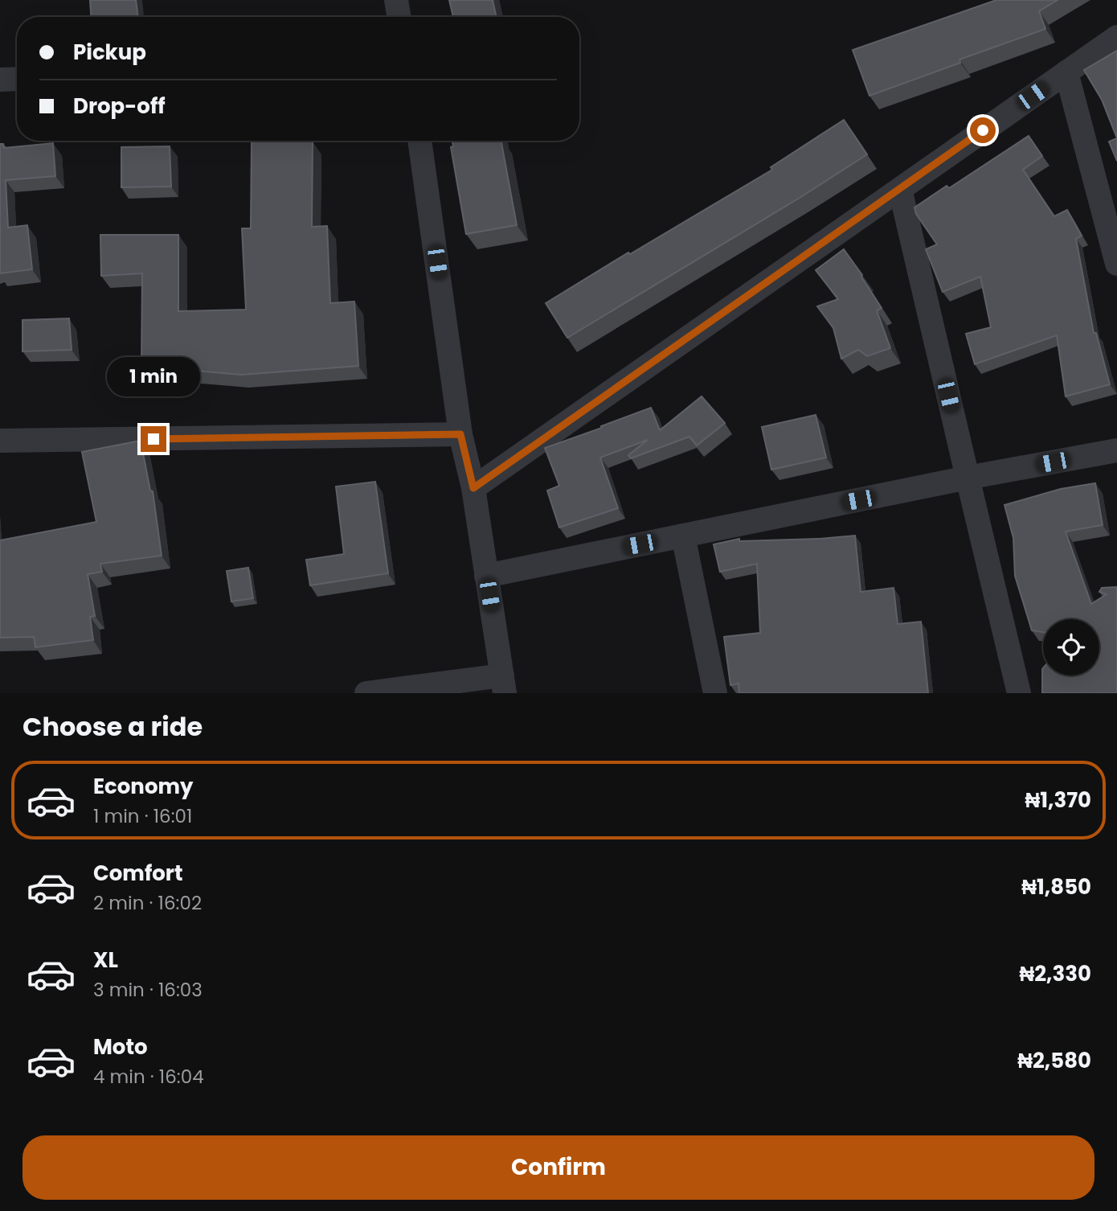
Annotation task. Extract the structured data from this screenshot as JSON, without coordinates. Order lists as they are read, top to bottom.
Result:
{
  "page": {
    "banner": ["Pickup", "Drop-off"],
    "bubble": "1 min",
    "heading": "Choose a ride",
    "list": [
      {
        "name": "Economy",
        "note": "1 min · 16:01",
        "value": "₦1,370"
      },
      {
        "name": "Comfort",
        "note": "2 min · 16:02",
        "value": "₦1,850"
      },
      {
        "name": "XL",
        "note": "3 min · 16:03",
        "value": "₦2,330"
      },
      {
        "name": "Moto",
        "note": "4 min · 16:04",
        "value": "₦2,580"
      }
    ],
    "buttons": "Confirm"
  }
}
